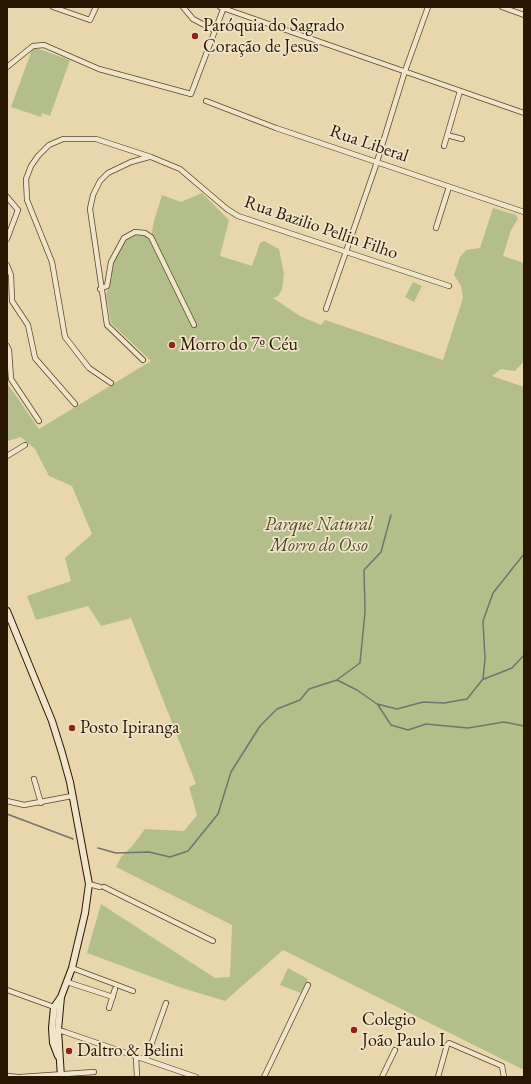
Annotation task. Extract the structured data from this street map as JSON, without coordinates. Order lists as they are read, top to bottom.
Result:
{
  "streets": {
    "street": ["Rua Liberal", "Rua Bazilio Pellin Filho"]
  },
  "parks": ["Parque Natural Morro do Osso"],
  "places": [
    "Paróquia do Sagrado Coração de Jesus",
    "Morro do 7º Céu",
    "Posto Ipiranga",
    "Colegio João Paulo I",
    "Daltro & Belini"
  ]
}
